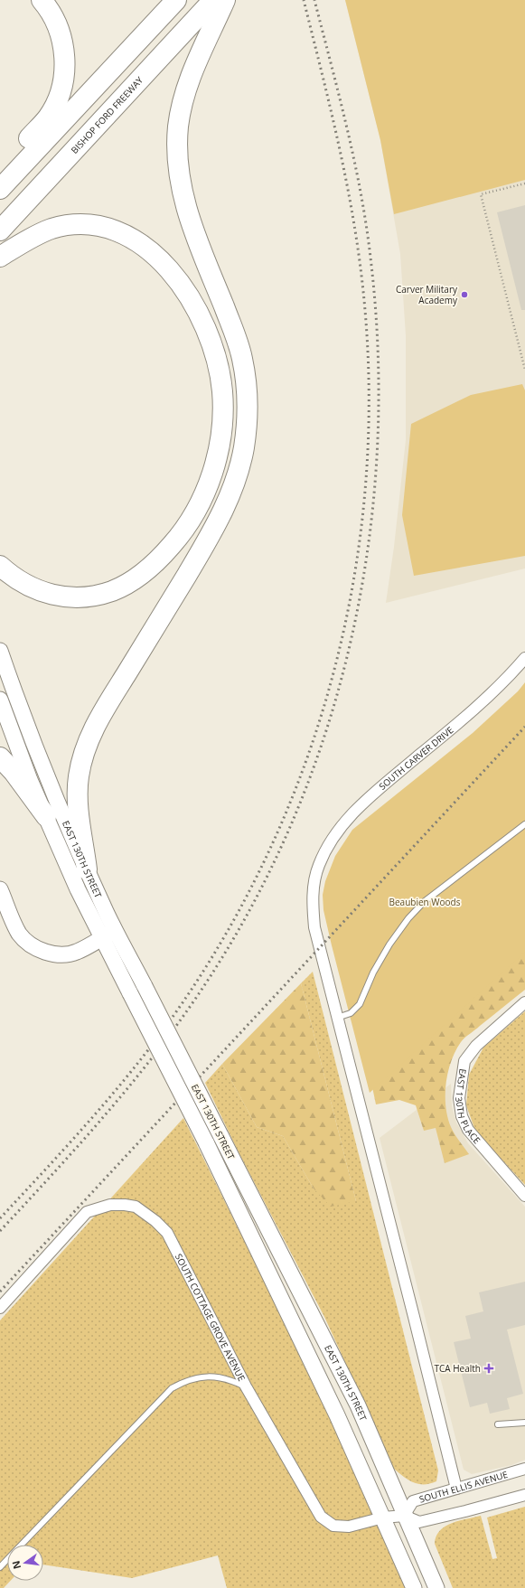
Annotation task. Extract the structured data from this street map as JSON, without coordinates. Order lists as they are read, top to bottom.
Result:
{
  "streets": {
    "highway": ["BISHOP FORD FREEWAY"],
    "main road": ["EAST 130TH STREET"],
    "street": [
      "SOUTH CARVER DRIVE",
      "EAST 130TH PLACE",
      "SOUTH COTTAGE GROVE AVENUE",
      "SOUTH ELLIS AVENUE"
    ]
  },
  "crossings": [
    ["EAST 130TH STREET", "SOUTH COTTAGE GROVE AVENUE"],
    ["EAST 130TH STREET", "SOUTH ELLIS AVENUE"],
    ["SOUTH COTTAGE GROVE AVENUE", "SOUTH ELLIS AVENUE"]
  ],
  "parks": ["Beaubien Woods"],
  "places": {
    "other": ["Carver Military Academy"],
    "health": ["TCA Health"]
  },
  "north": "left"
}
